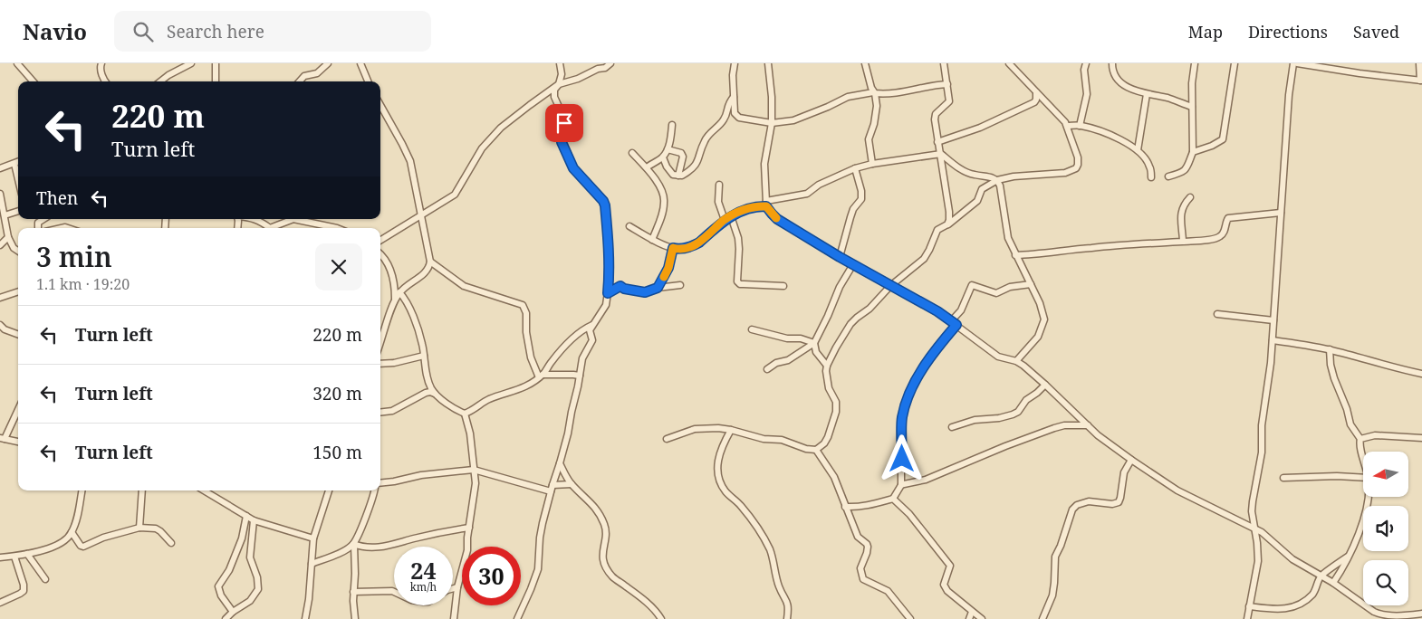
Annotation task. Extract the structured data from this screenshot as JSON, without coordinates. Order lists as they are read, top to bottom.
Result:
{
  "north": "left",
  "page": {
    "header": "Navio",
    "search": "Search here",
    "nav": ["Map", "Directions", "Saved"],
    "turn": ["220 m", "Turn left"],
    "then": "Then",
    "heading": ["3 min", "1.1 km · 19:20"],
    "list": [
      {
        "name": "Turn left",
        "value": "220 m"
      },
      {
        "name": "Turn left",
        "value": "320 m"
      },
      {
        "name": "Turn left",
        "value": "150 m"
      }
    ],
    "speed": "24 km/h",
    "limit": "30"
  }
}
